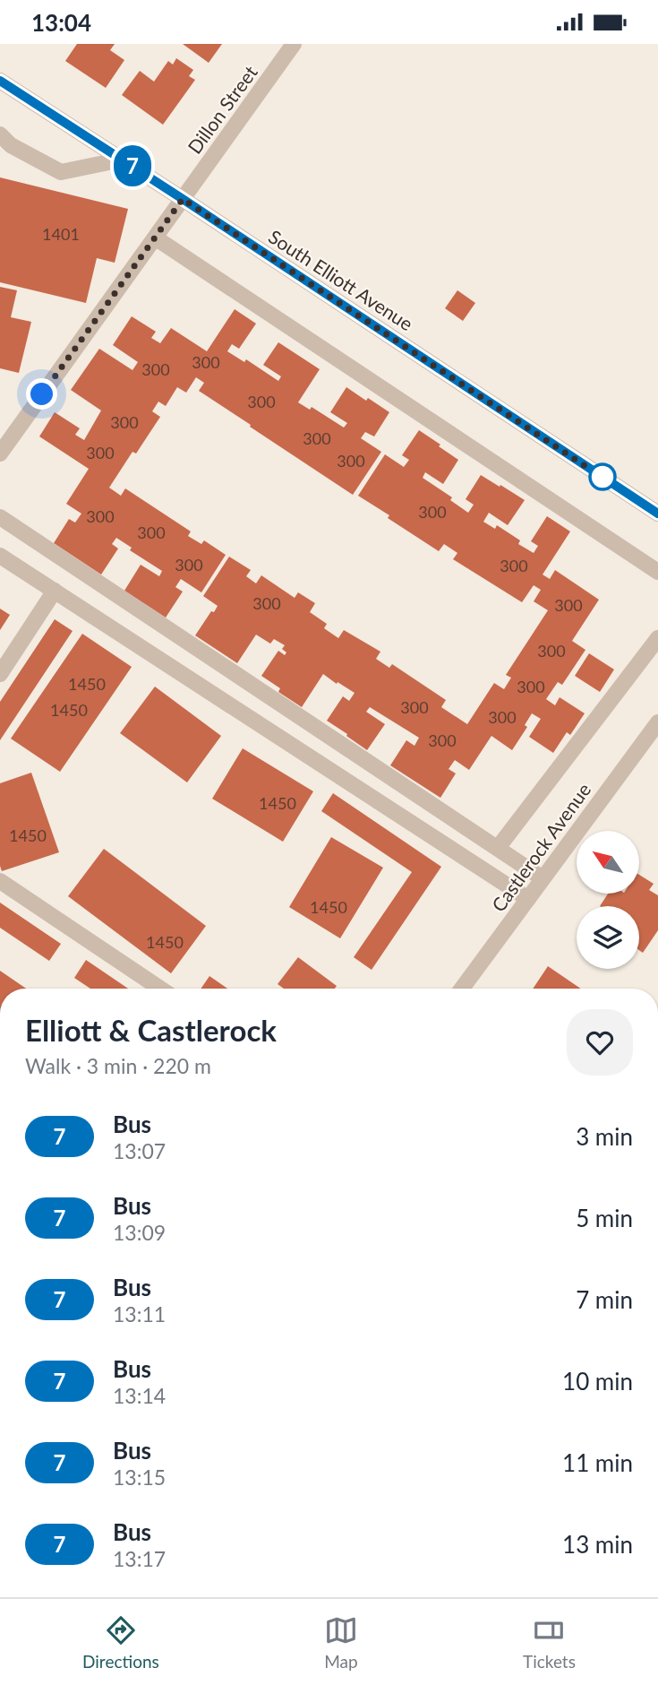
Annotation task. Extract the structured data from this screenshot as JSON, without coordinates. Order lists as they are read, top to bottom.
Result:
{
  "streets": {
    "street": ["Dillon Street", "South Elliott Avenue", "Castlerock Avenue"]
  },
  "crossings": [
    ["Dillon Street", "South Elliott Avenue"]
  ],
  "lines": ["bus line 7"],
  "house_numbers": [
    "1401",
    "300",
    "300",
    "300",
    "300",
    "300",
    "300",
    "300",
    "300",
    "300",
    "300",
    "300",
    "300",
    "300",
    "300",
    "300",
    "1450",
    "300",
    "300",
    "1450",
    "300",
    "300",
    "1450",
    "1450",
    "1450",
    "1450"
  ],
  "north": "top left",
  "page": {
    "status": "13:04",
    "on_map": "7",
    "heading": ["Elliott & Castlerock", "Walk · 3 min · 220 m"],
    "list": [
      {
        "mark": "7",
        "name": "Bus",
        "note": "13:07",
        "value": "3 min"
      },
      {
        "mark": "7",
        "name": "Bus",
        "note": "13:09",
        "value": "5 min"
      },
      {
        "mark": "7",
        "name": "Bus",
        "note": "13:11",
        "value": "7 min"
      },
      {
        "mark": "7",
        "name": "Bus",
        "note": "13:14",
        "value": "10 min"
      },
      {
        "mark": "7",
        "name": "Bus",
        "note": "13:15",
        "value": "11 min"
      },
      {
        "mark": "7",
        "name": "Bus",
        "note": "13:17",
        "value": "13 min"
      }
    ],
    "tabs": ["Directions", "Map", "Tickets"]
  }
}
